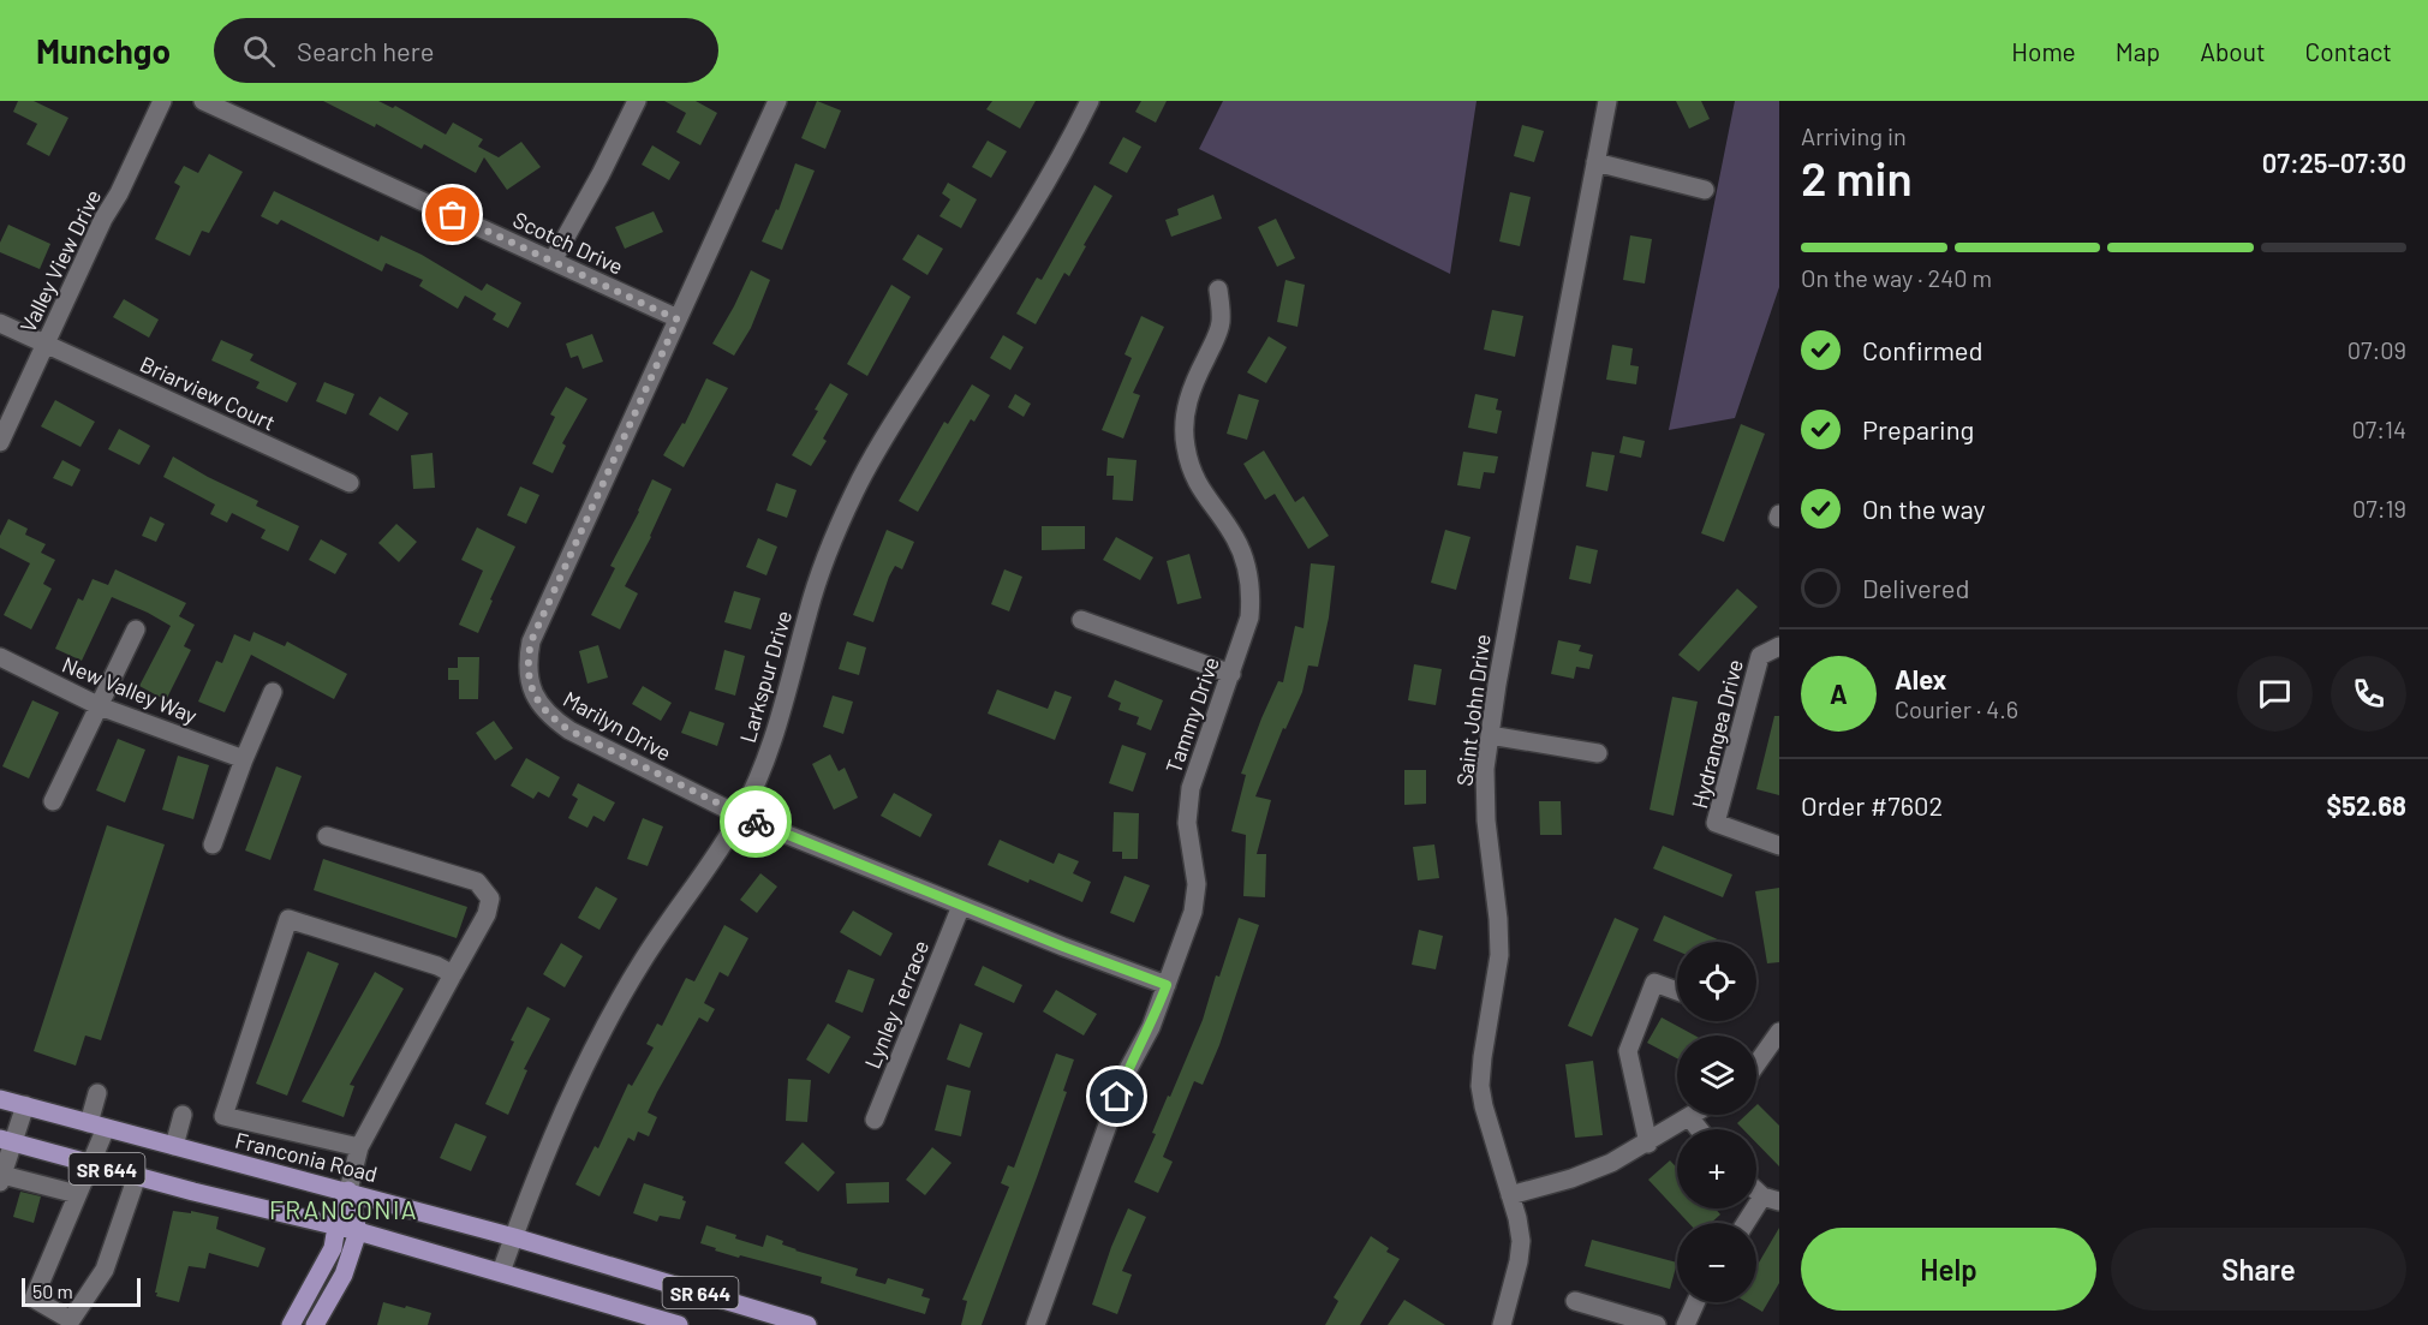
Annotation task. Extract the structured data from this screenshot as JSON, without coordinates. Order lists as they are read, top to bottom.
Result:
{
  "streets": {
    "main road": ["Franconia Road", "SR 644"],
    "street": [
      "Scotch Drive",
      "Valley View Drive",
      "Briarview Court",
      "Larkspur Drive",
      "New Valley Way",
      "Saint John Drive",
      "Tammy Drive",
      "Marilyn Drive",
      "Hydrangea Drive",
      "Lynley Terrace"
    ]
  },
  "crossings": [
    ["Scotch Drive", "Marilyn Drive"],
    ["Valley View Drive", "Briarview Court"],
    ["Larkspur Drive", "Marilyn Drive"],
    ["Larkspur Drive", "Franconia Road"],
    ["Larkspur Drive", "SR 644"],
    ["Tammy Drive", "Marilyn Drive"],
    ["Marilyn Drive", "Lynley Terrace"]
  ],
  "districts": ["FRANCONIA"],
  "scale_bar": "50 m",
  "page": {
    "header": "Munchgo",
    "search": "Search here",
    "nav": [
      "Home",
      "Map",
      "About",
      "Contact"
    ],
    "heading": ["2 min", "Arriving in", "07:25–07:30"],
    "panel": [
      "Alex",
      "Courier · 4.6",
      "Order #7602",
      "$52.68"
    ],
    "bar": "On the way · 240 m",
    "list": [
      ["Confirmed", "07:09"],
      ["Preparing", "07:14"],
      ["On the way", "07:19"],
      "Delivered"
    ],
    "round": "A",
    "map_buttons": ["+", "−"],
    "buttons": ["Help", "Share"],
    "scale": "50 m"
  }
}
